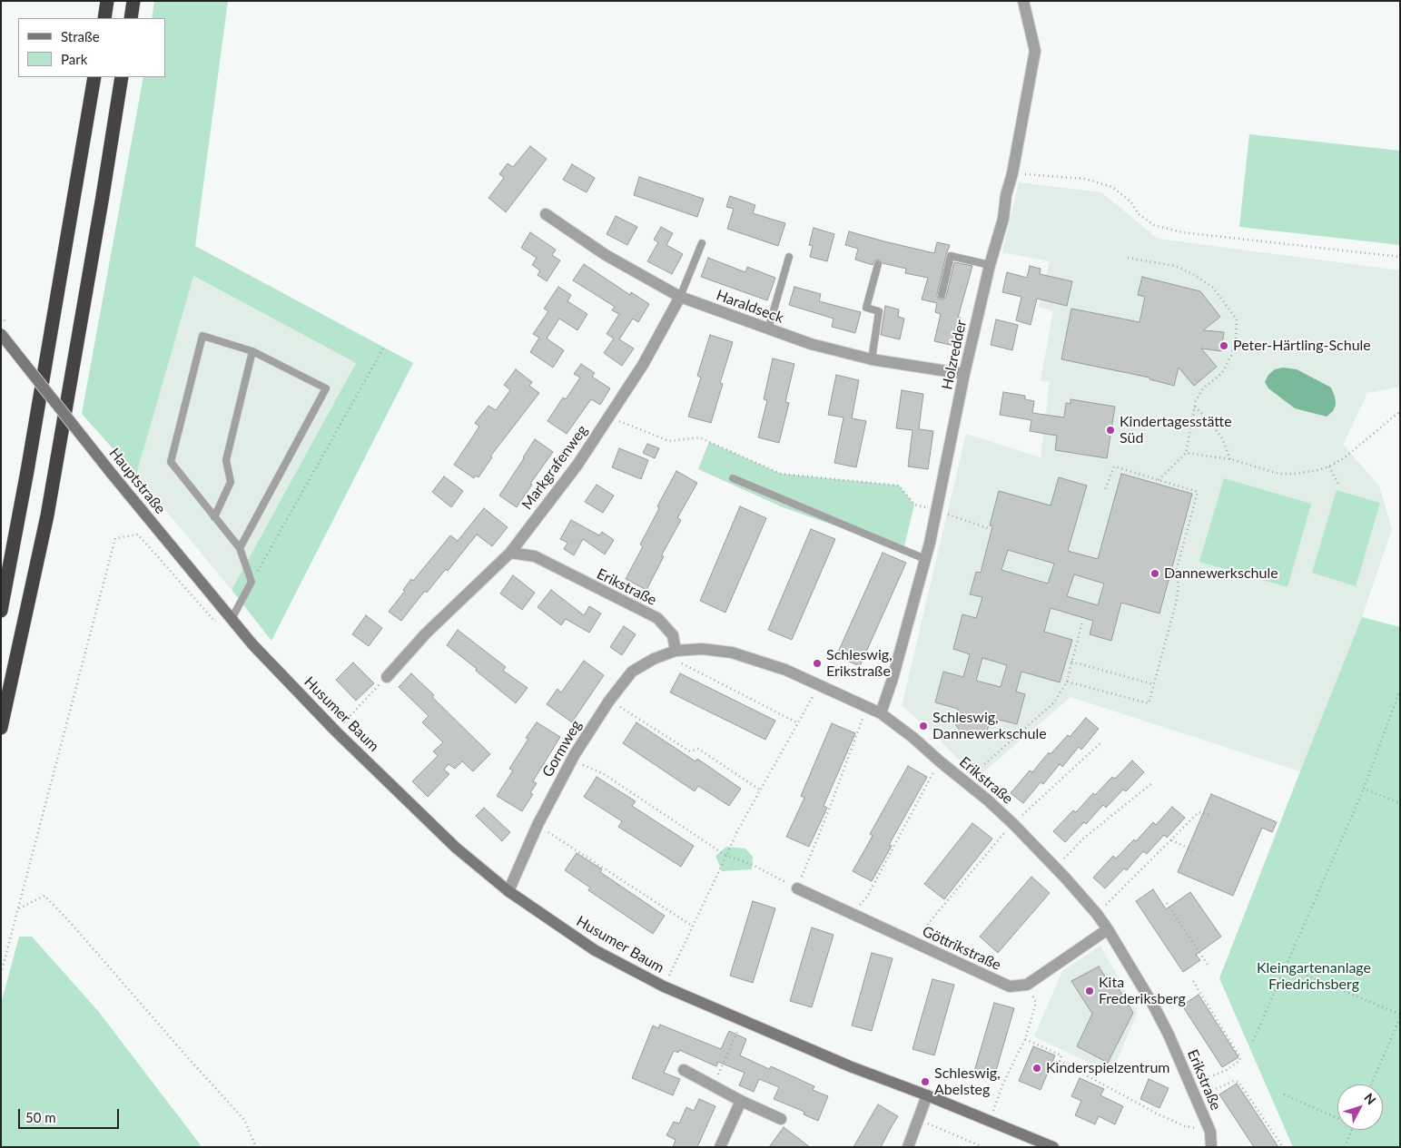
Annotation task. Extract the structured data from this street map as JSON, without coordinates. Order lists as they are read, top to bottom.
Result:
{
  "streets": {
    "street": [
      "Haraldseck",
      "Holzredder",
      "Markgrafenweg",
      "Hauptstraße",
      "Erikstraße",
      "Husumer Baum",
      "Gormweg",
      "Göttrikstraße"
    ]
  },
  "crossings": [
    ["Haraldseck", "Holzredder"],
    ["Haraldseck", "Markgrafenweg"],
    ["Holzredder", "Erikstraße"],
    ["Markgrafenweg", "Erikstraße"],
    ["Hauptstraße", "Husumer Baum"],
    ["Erikstraße", "Gormweg"],
    ["Husumer Baum", "Gormweg"]
  ],
  "parks": ["Kleingartenanlage Friedrichsberg"],
  "places": [
    "Peter-Härtling-Schule",
    "Kindertagesstätte Süd",
    "Dannewerkschule",
    "Schleswig, Erikstraße",
    "Schleswig, Dannewerkschule",
    "Kita Frederiksberg",
    "Kinderspielzentrum",
    "Schleswig, Abelsteg"
  ],
  "legend": ["Straße", "Park"],
  "scale_bar": "50 m",
  "north": "top right"
}
